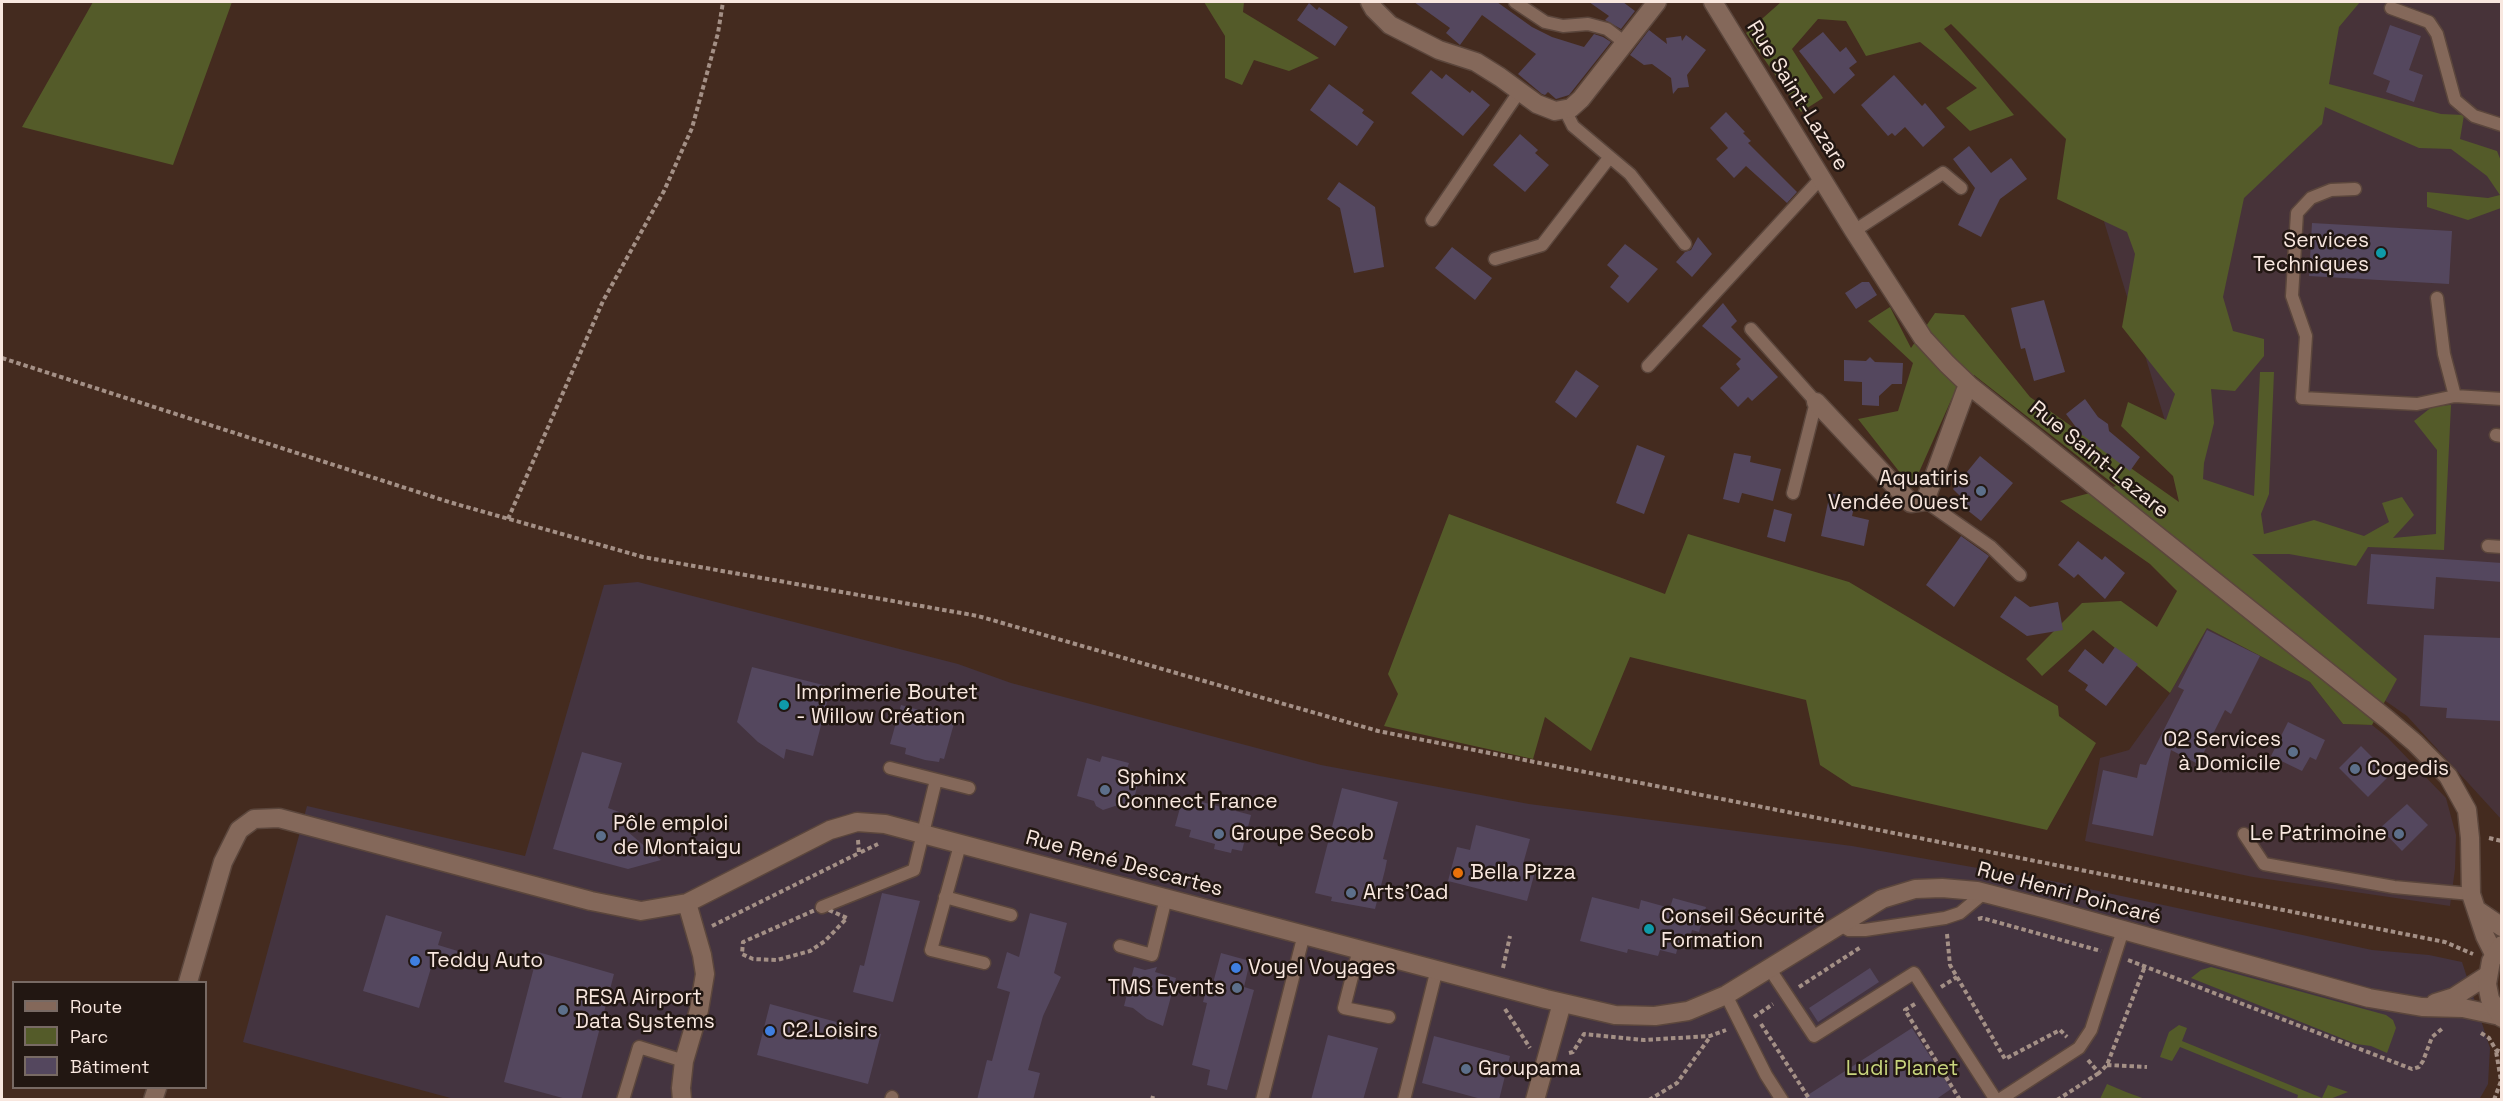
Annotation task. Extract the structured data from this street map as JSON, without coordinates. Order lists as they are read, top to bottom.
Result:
{
  "streets": {
    "street": ["Rue Saint-Lazare", "Rue René Descartes", "Rue Henri Poincaré"]
  },
  "crossings": [
    ["Rue René Descartes", "Rue Henri Poincaré"]
  ],
  "parks": ["Ludi Planet"],
  "places": [
    "Services Techniques",
    "Aquatiris Vendée Ouest",
    "Imprimerie Boutet - Willow Création",
    "O2 Services à Domicile",
    "Cogedis",
    "Sphinx Connect France",
    "Groupe Secob",
    "Le Patrimoine",
    "Pôle emploi de Montaigu",
    "Bella Pizza",
    "Arts'Cad",
    "Conseil Sécurité Formation",
    "Teddy Auto",
    "Voyel Voyages",
    "TMS Events",
    "RESA Airport Data Systems",
    "C2.Loisirs",
    "Groupama"
  ],
  "legend": ["Route", "Parc", "Bâtiment"]
}
